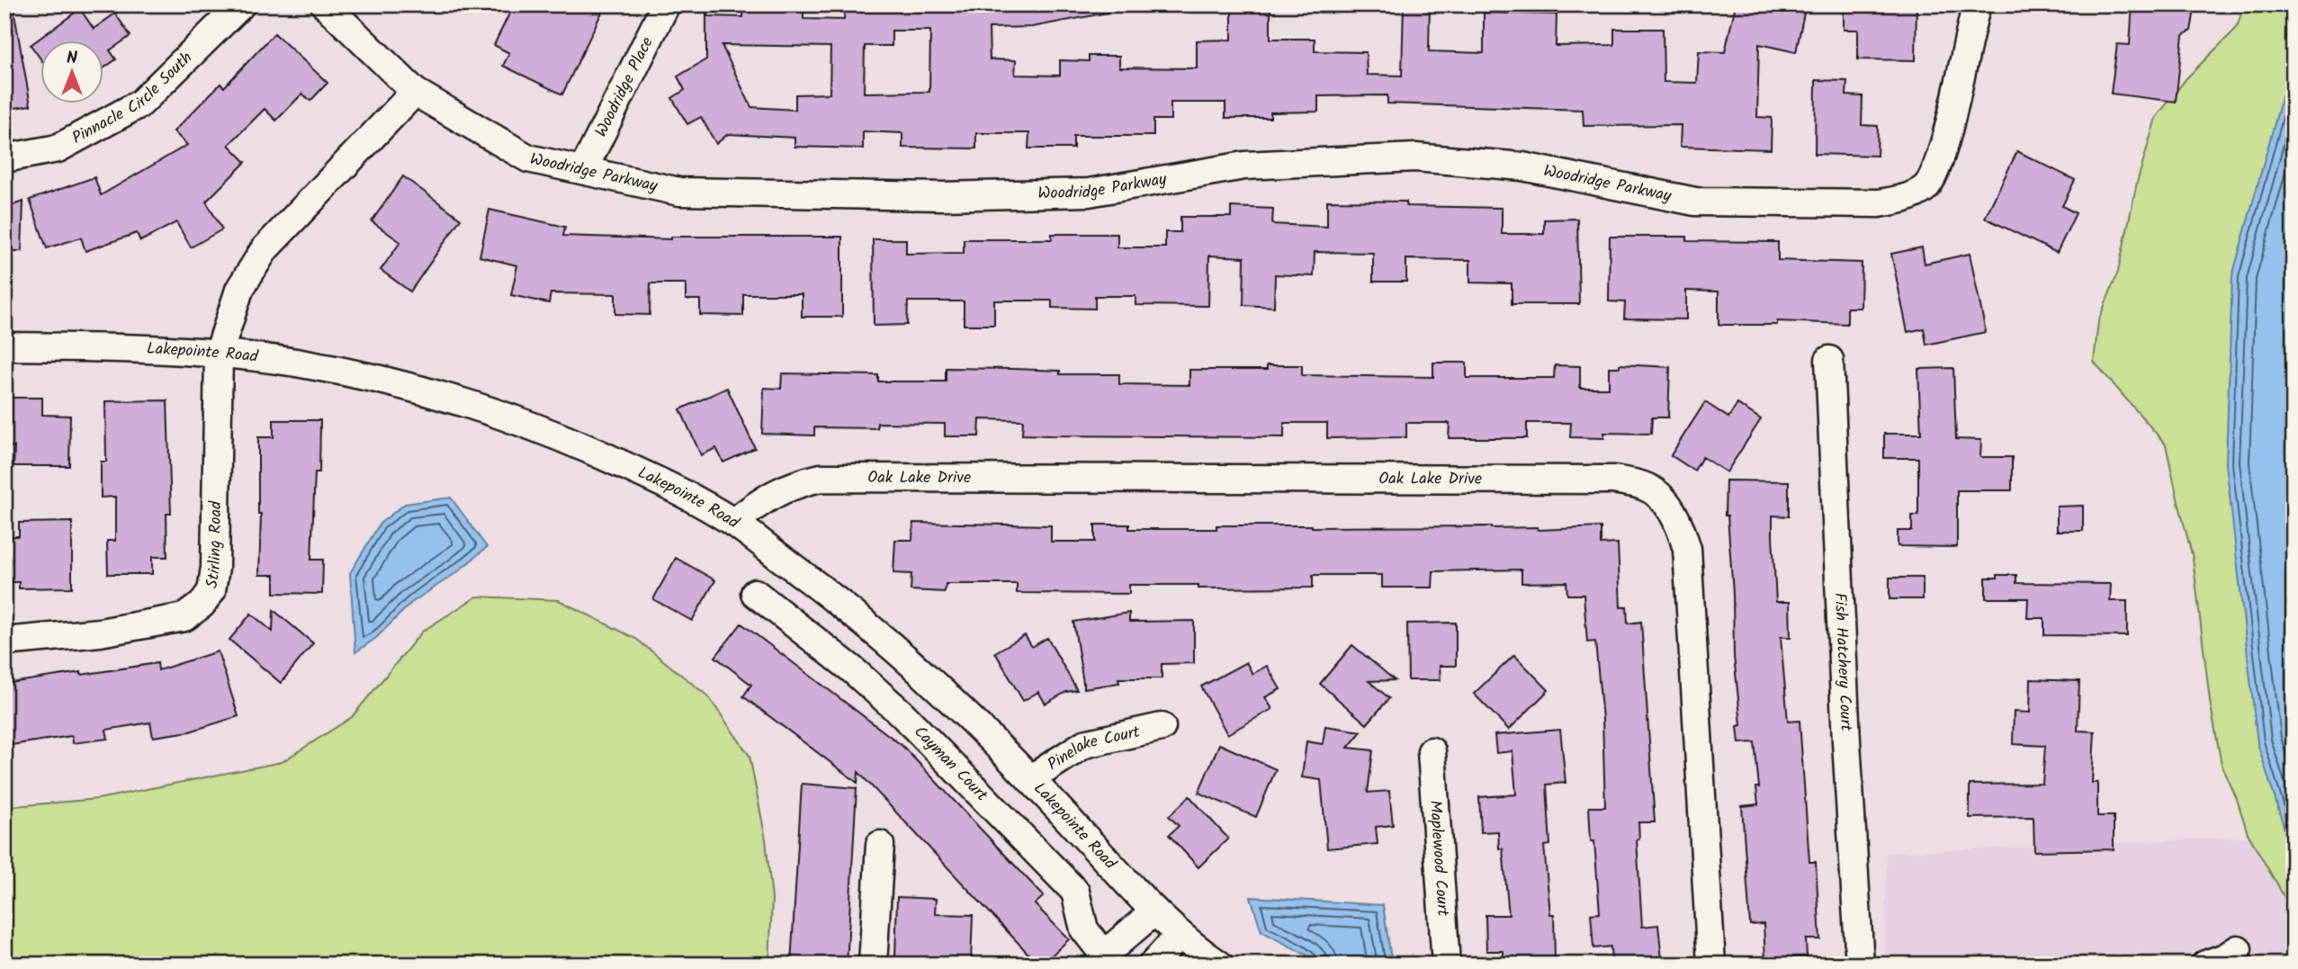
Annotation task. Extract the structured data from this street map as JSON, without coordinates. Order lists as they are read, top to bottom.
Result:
{
  "streets": {
    "street": [
      "Woodridge Place",
      "Pinnacle Circle South",
      "Woodridge Parkway",
      "Lakepointe Road",
      "Oak Lake Drive",
      "Stirling Road",
      "Fish Hatchery Court",
      "Pinelake Court",
      "Cayman Court",
      "Maplewood Court"
    ]
  },
  "crossings": [
    ["Woodridge Place", "Woodridge Parkway"],
    ["Woodridge Parkway", "Stirling Road"],
    ["Lakepointe Road", "Oak Lake Drive"],
    ["Lakepointe Road", "Stirling Road"],
    ["Lakepointe Road", "Pinelake Court"]
  ],
  "north": "top"
}
